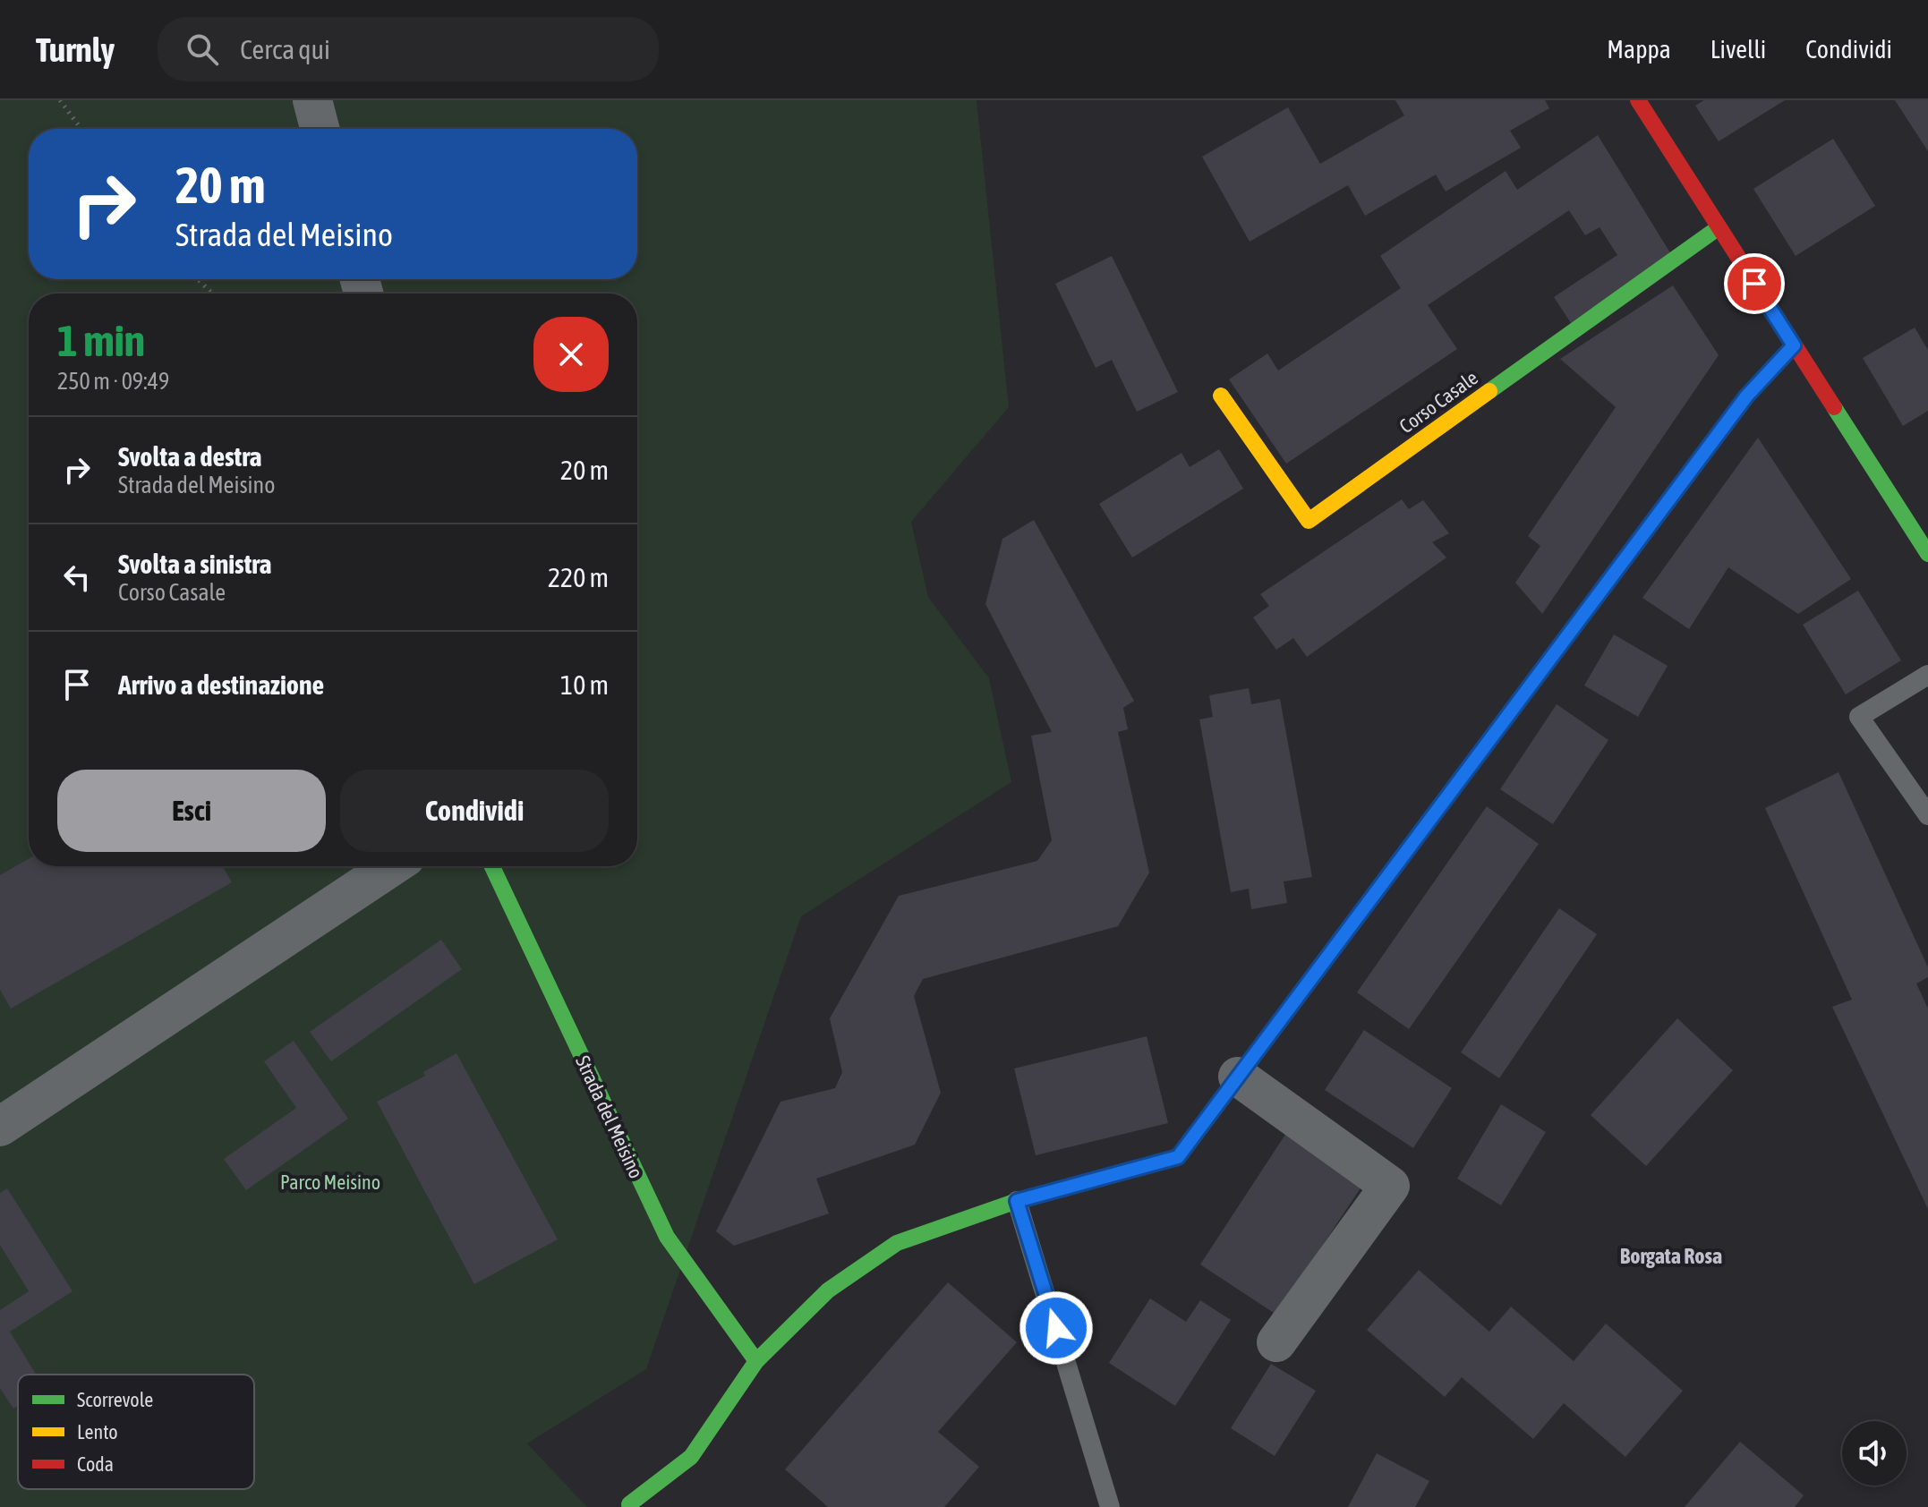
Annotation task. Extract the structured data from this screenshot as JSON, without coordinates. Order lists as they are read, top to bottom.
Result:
{
  "streets": {
    "street": ["Corso Casale", "Strada del Meisino"]
  },
  "districts": ["Borgata Rosa"],
  "parks": ["Parco Meisino"],
  "legend": ["Scorrevole", "Lento", "Coda"],
  "page": {
    "header": "Turnly",
    "search": "Cerca qui",
    "nav": ["Mappa", "Livelli", "Condividi"],
    "turn": ["20 m", "Strada del Meisino"],
    "heading": ["1 min", "250 m · 09:49"],
    "list": [
      {
        "name": "Svolta a destra",
        "note": "Strada del Meisino",
        "value": "20 m"
      },
      {
        "name": "Svolta a sinistra",
        "note": "Corso Casale",
        "value": "220 m"
      },
      {
        "name": "Arrivo a destinazione",
        "value": "10 m"
      }
    ],
    "buttons": ["Esci", "Condividi"]
  }
}
